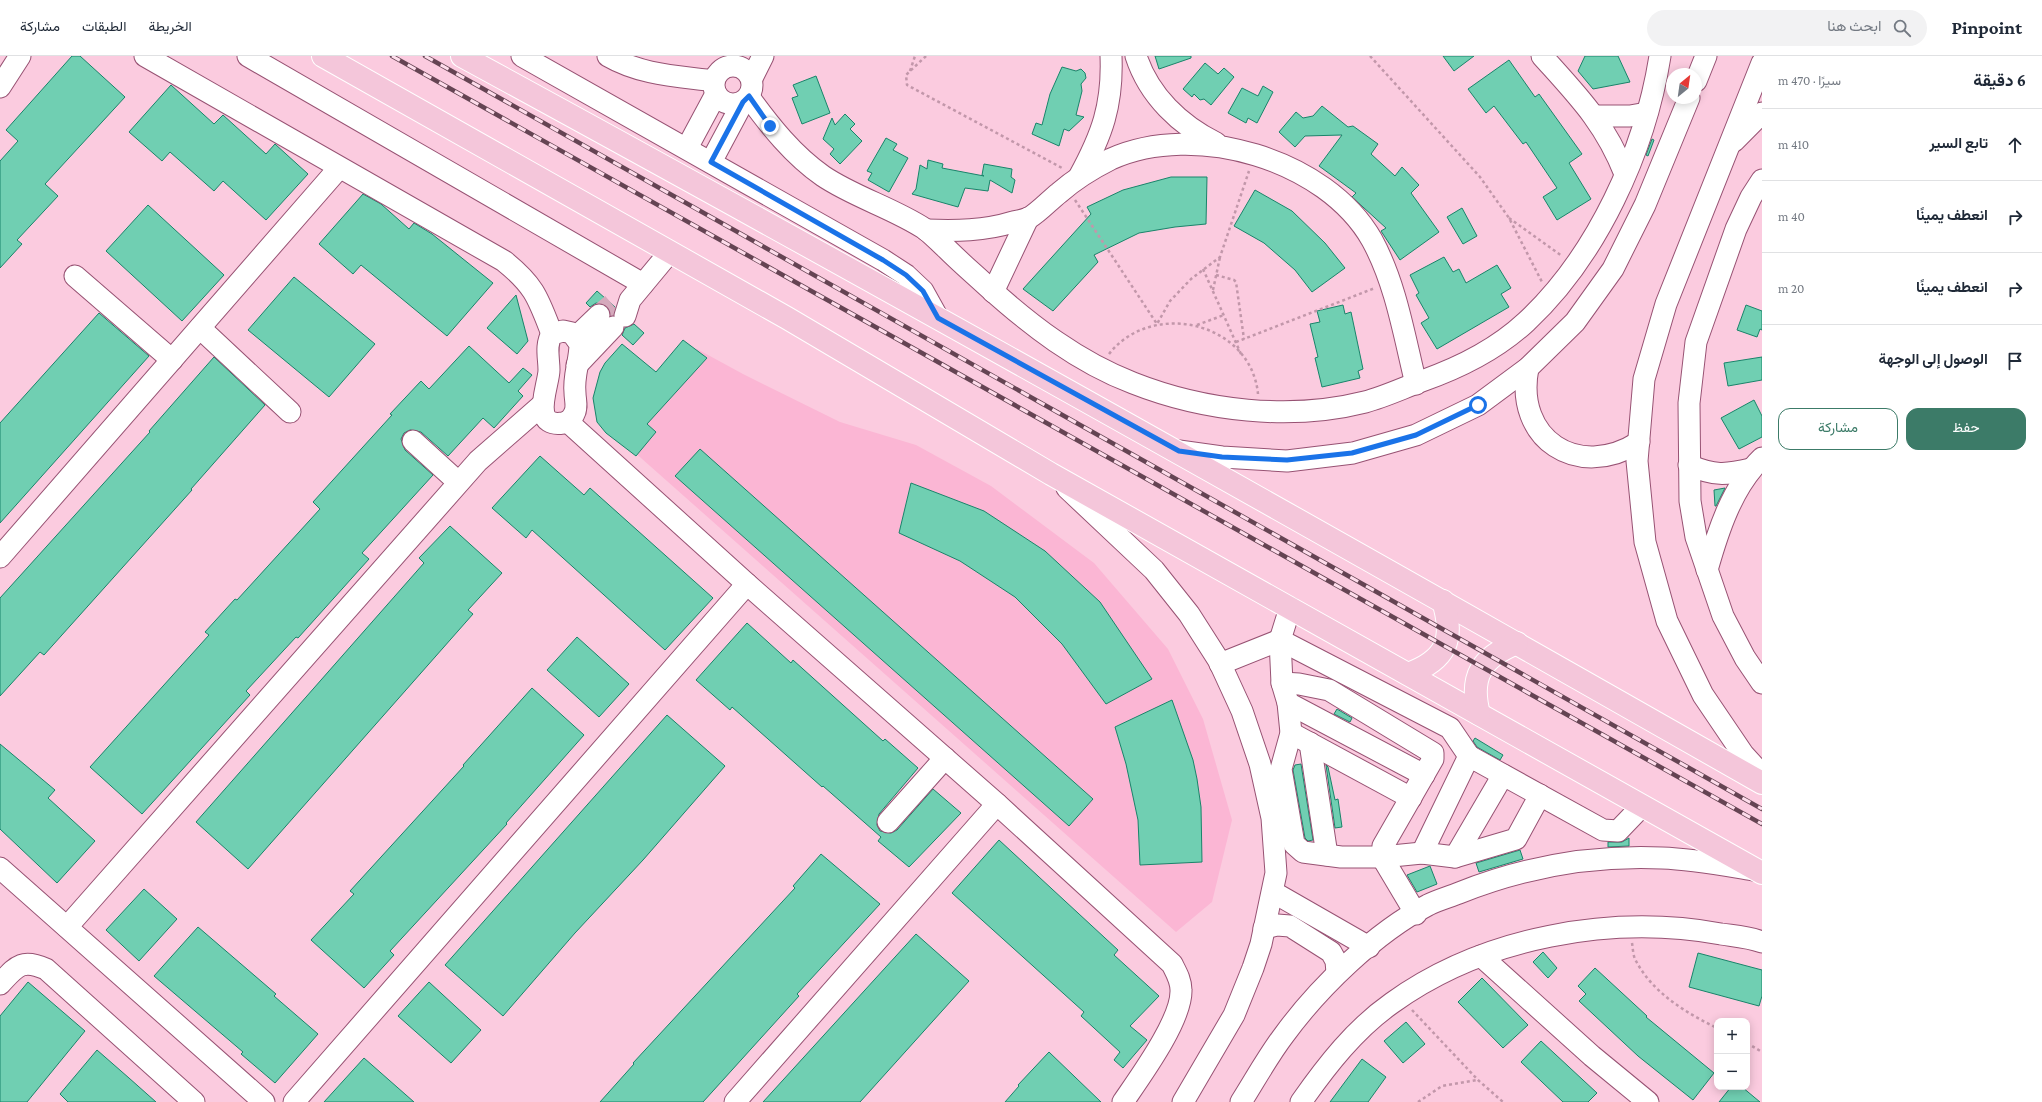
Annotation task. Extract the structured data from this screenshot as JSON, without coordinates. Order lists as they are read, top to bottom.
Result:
{
  "north": "top right",
  "page": {
    "header": "Pinpoint",
    "search": "ابحث هنا",
    "nav": ["الخريطة", "الطبقات", "مشاركة"],
    "heading": ["6 دقيقة", "سيرًا · 470 m"],
    "list": [
      ["تابع السير", "410 m"],
      ["انعطف يمينًا", "40 m"],
      ["انعطف يمينًا", "20 m"],
      "الوصول إلى الوجهة"
    ],
    "buttons": ["حفظ", "مشاركة"],
    "map_buttons": ["+", "−"]
  }
}
